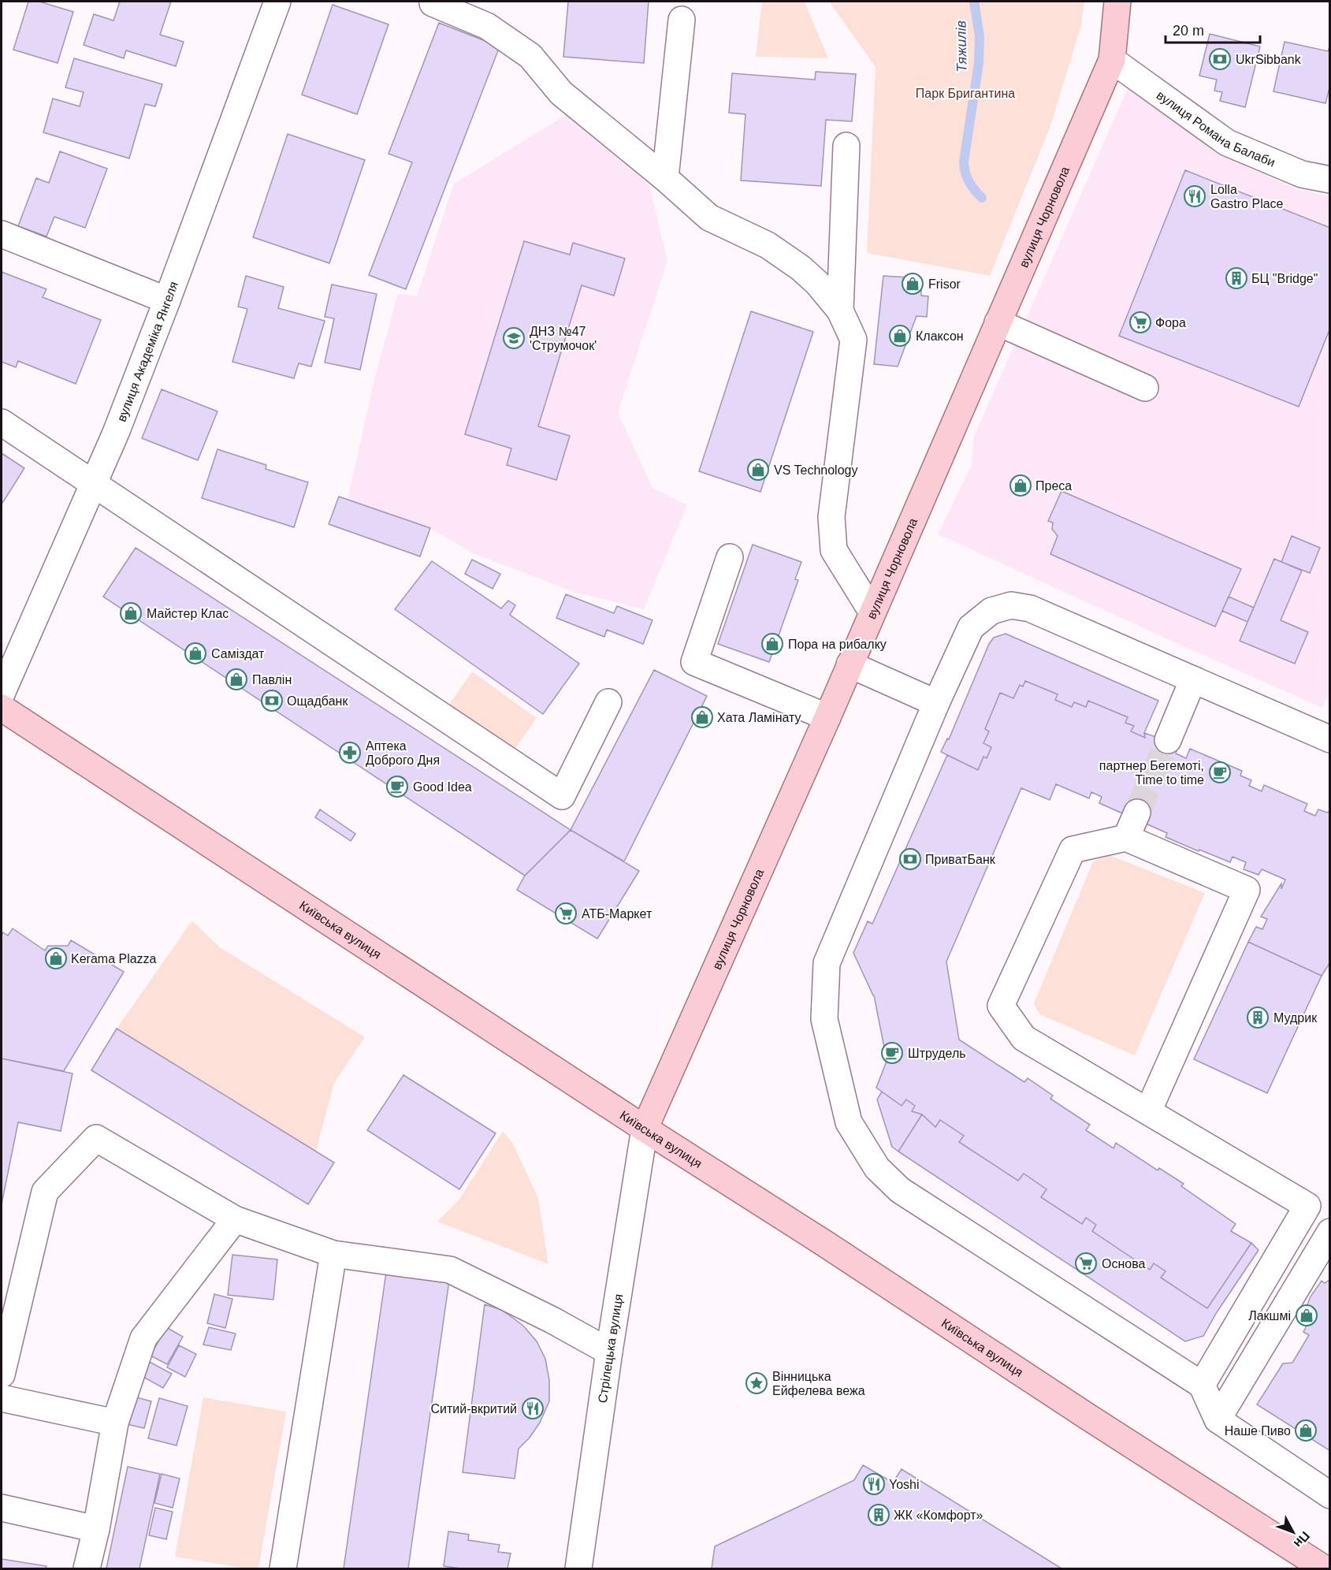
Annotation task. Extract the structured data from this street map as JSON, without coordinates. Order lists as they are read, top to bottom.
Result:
{
  "streets": {
    "main road": ["вулиця Чорновола", "Київська вулиця"],
    "street": ["вулиця Романа Балаби", "вулиця Академіка Янгеля", "Стрілецька вулиця"]
  },
  "crossings": [
    ["вулиця Романа Балаби", "вулиця Чорновола"],
    ["вулиця Чорновола", "Київська вулиця"],
    ["вулиця Чорновола", "Стрілецька вулиця"],
    ["Київська вулиця", "Стрілецька вулиця"]
  ],
  "water": ["Тяжилів"],
  "parks": ["Парк Бригантина"],
  "places": {
    "bank": ["UkrSibbank", "Ощадбанк", "ПриватБанк"],
    "restaurant": ["Lolla Gastro Place", "Ситий-вкритий", "Yoshi"],
    "building": ["БЦ \"Bridge\"", "Мудрик", "ЖК «Комфорт»"],
    "shop": [
      "Frisor",
      "Клаксон",
      "VS Technology",
      "Преса",
      "Майстер Клас",
      "Пора на рибалку",
      "Саміздат",
      "Павлін",
      "Хата Ламінату",
      "Kerama Plazza",
      "Лакшмі",
      "Наше Пиво"
    ],
    "supermarket": ["Фора", "АТБ-Маркет", "Основа"],
    "school or university": ["ДНЗ №47 'Струмочок'"],
    "pharmacy": ["Аптека Доброго Дня"],
    "cafe": ["партнер Бегемоті, Time to time", "Good Idea", "Штрудель"],
    "place": ["Вінницька Ейфелева вежа"]
  },
  "scale_bar": "20 m",
  "north": "bottom right"
}
